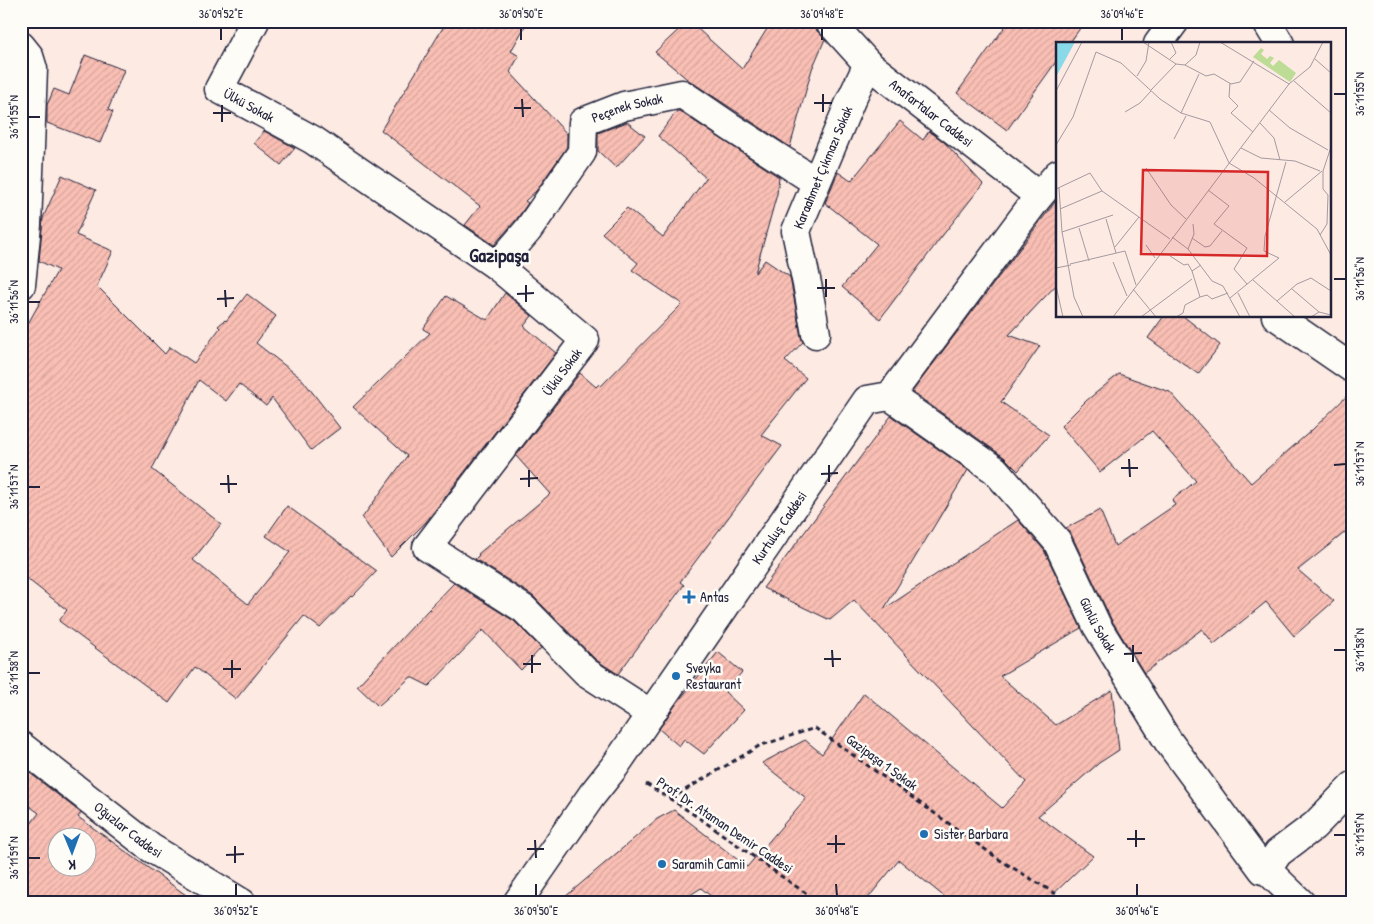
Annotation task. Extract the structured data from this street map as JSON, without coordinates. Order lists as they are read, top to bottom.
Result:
{
  "streets": {
    "street": [
      "Ülkü Sokak",
      "Peçenek Sokak",
      "Anafartalar Caddesi",
      "Karaahmet Çıkmazı Sokak",
      "Kurtuluş Caddesi",
      "Günlü Sokak",
      "Oğuzlar Caddesi"
    ],
    "path": ["Gazipaşa 1 Sokak", "Prof. Dr. Ataman Demir Caddesi"]
  },
  "crossings": [
    ["Ülkü Sokak", "Peçenek Sokak"],
    ["Ülkü Sokak", "Kurtuluş Caddesi"],
    ["Peçenek Sokak", "Karaahmet Çıkmazı Sokak"],
    ["Anafartalar Caddesi", "Karaahmet Çıkmazı Sokak"],
    ["Kurtuluş Caddesi", "Günlü Sokak"],
    ["Kurtuluş Caddesi", "Prof. Dr. Ataman Demir Caddesi"],
    ["Gazipaşa 1 Sokak", "Prof. Dr. Ataman Demir Caddesi"]
  ],
  "districts": ["Gazipaşa"],
  "places": {
    "health": ["Antas"],
    "other": ["Sveyka Restaurant", "Sister Barbara", "Saramih Camii"]
  },
  "north": "bottom",
  "coordinates": [
    "36°09'52\"E",
    "36°09'50\"E",
    "36°09'48\"E",
    "36°09'46\"E",
    "36°11'55\"N",
    "36°11'56\"N",
    "36°11'57\"N",
    "36°11'58\"N",
    "36°11'59\"N"
  ]
}
